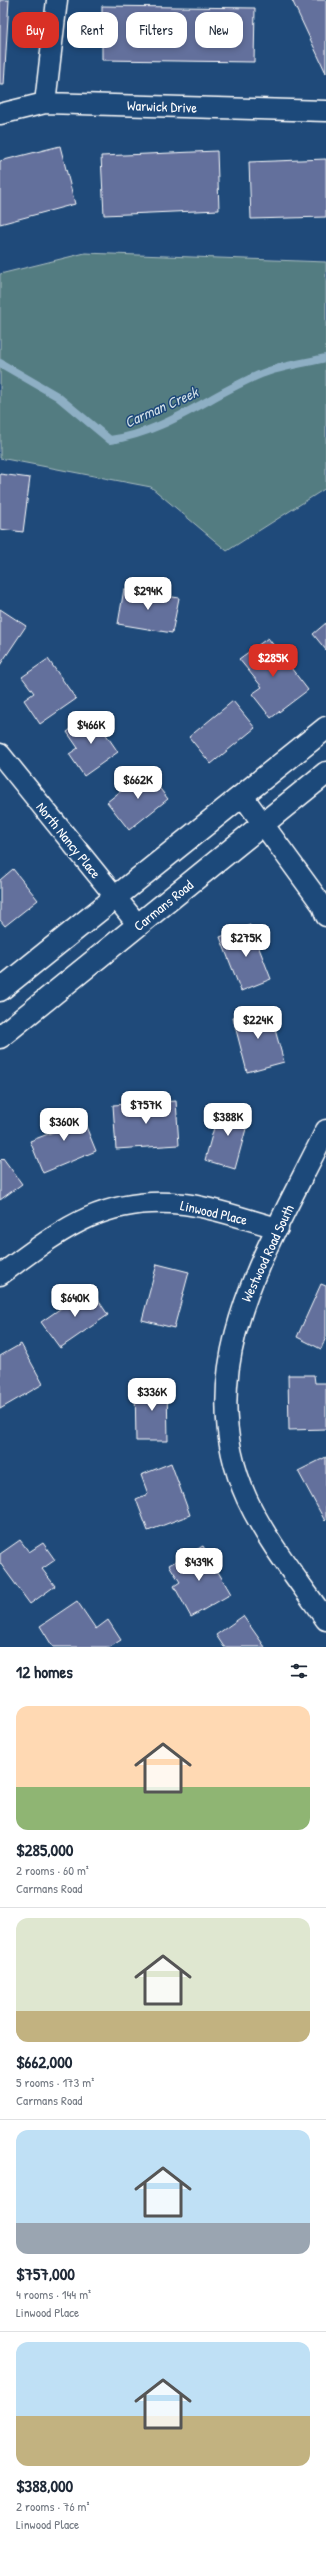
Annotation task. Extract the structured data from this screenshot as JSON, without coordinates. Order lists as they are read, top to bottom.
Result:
{
  "streets": {
    "street": [
      "Warwick Drive",
      "North Nancy Place",
      "Carmans Road",
      "Linwood Place",
      "Westwood Road South"
    ]
  },
  "crossings": [
    ["North Nancy Place", "Carmans Road"],
    ["Linwood Place", "Westwood Road South"]
  ],
  "water": ["Carman Creek"],
  "page": {
    "chip": [
      "Buy",
      "Rent",
      "Filters",
      "New"
    ],
    "price": [
      "$294K",
      "$285K",
      "$466K",
      "$662K",
      "$275K",
      "$224K",
      "$757K",
      "$388K",
      "$360K",
      "$640K",
      "$336K",
      "$439K"
    ],
    "heading": "12 homes",
    "list": [
      {
        "name": "$285,000",
        "note": "2 rooms · 60 m² · Carmans Road"
      },
      {
        "name": "$662,000",
        "note": "5 rooms · 173 m² · Carmans Road"
      },
      {
        "name": "$757,000",
        "note": "4 rooms · 144 m² · Linwood Place"
      },
      {
        "name": "$388,000",
        "note": "2 rooms · 76 m² · Linwood Place"
      }
    ]
  }
}
